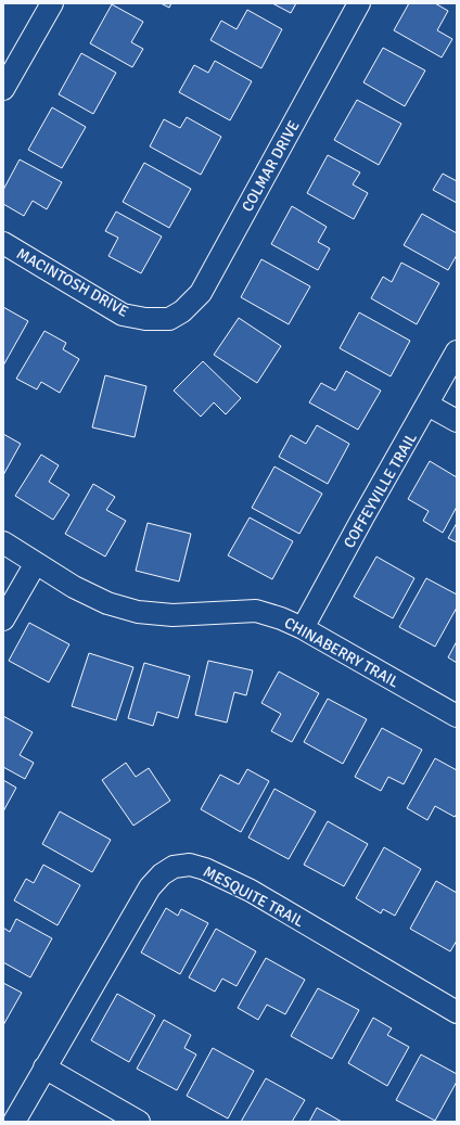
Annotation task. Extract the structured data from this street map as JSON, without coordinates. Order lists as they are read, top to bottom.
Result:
{
  "streets": {
    "street": [
      "COLMAR DRIVE",
      "MACINTOSH DRIVE",
      "COFFEYVILLE TRAIL",
      "CHINABERRY TRAIL",
      "MESQUITE TRAIL"
    ]
  },
  "crossings": [
    ["COLMAR DRIVE", "MACINTOSH DRIVE"],
    ["COFFEYVILLE TRAIL", "CHINABERRY TRAIL"]
  ]
}
